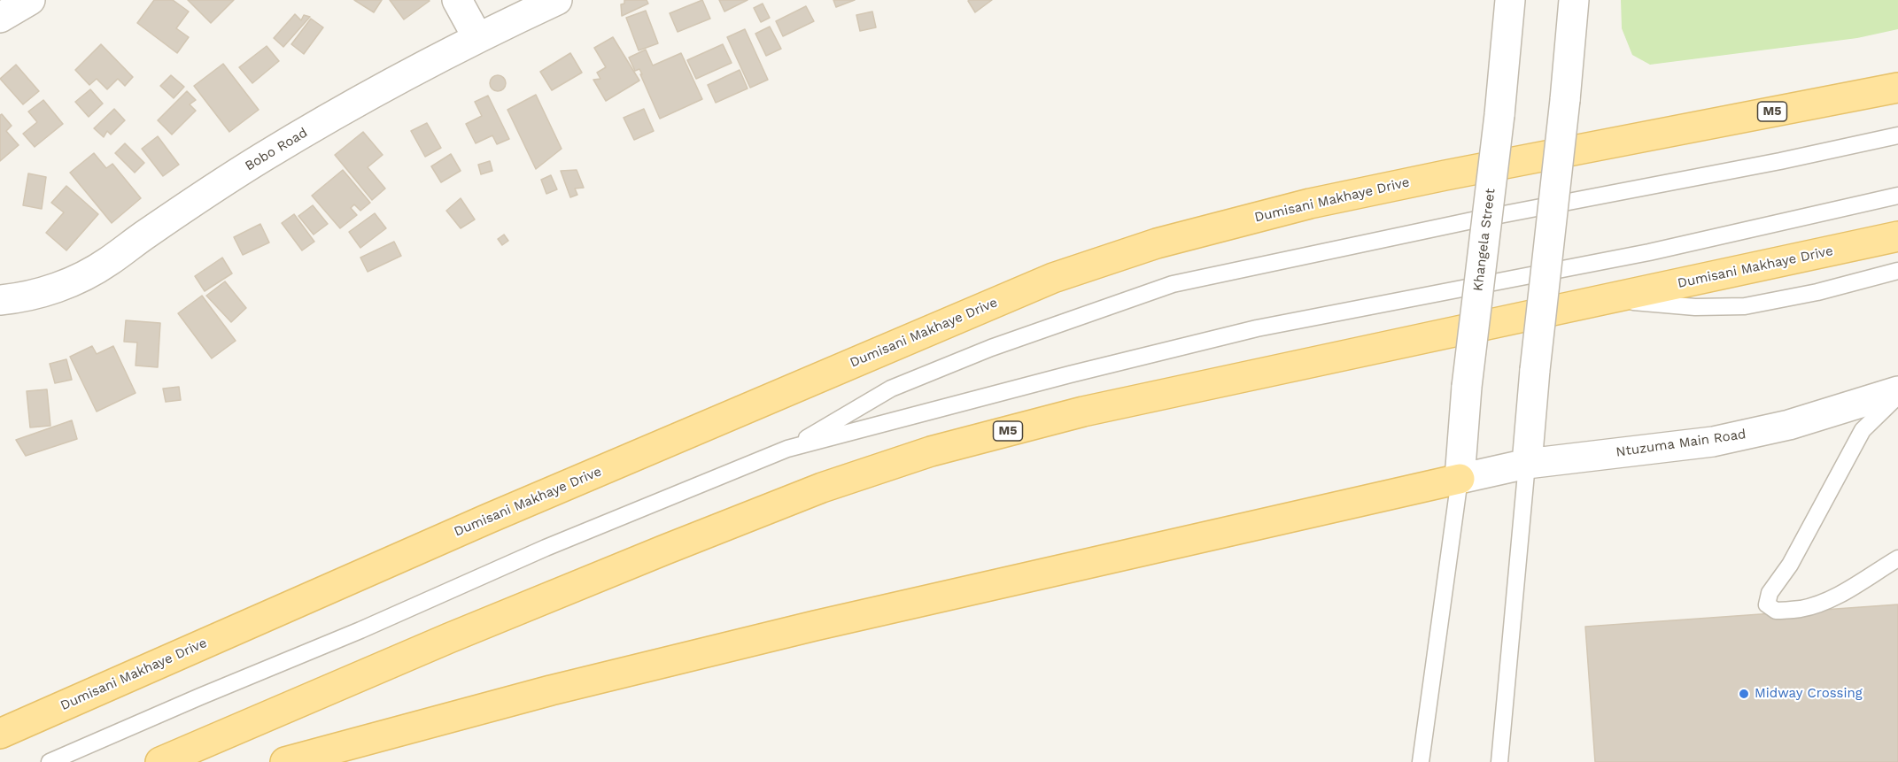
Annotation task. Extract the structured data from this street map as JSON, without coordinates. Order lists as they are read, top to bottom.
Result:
{
  "streets": {
    "main road": ["M5", "Dumisani Makhaye Drive"],
    "street": ["Bobo Road", "Khangela Street", "Ntuzuma Main Road"]
  },
  "crossings": [
    ["Khangela Street", "Ntuzuma Main Road"]
  ],
  "places": ["Midway Crossing"]
}
